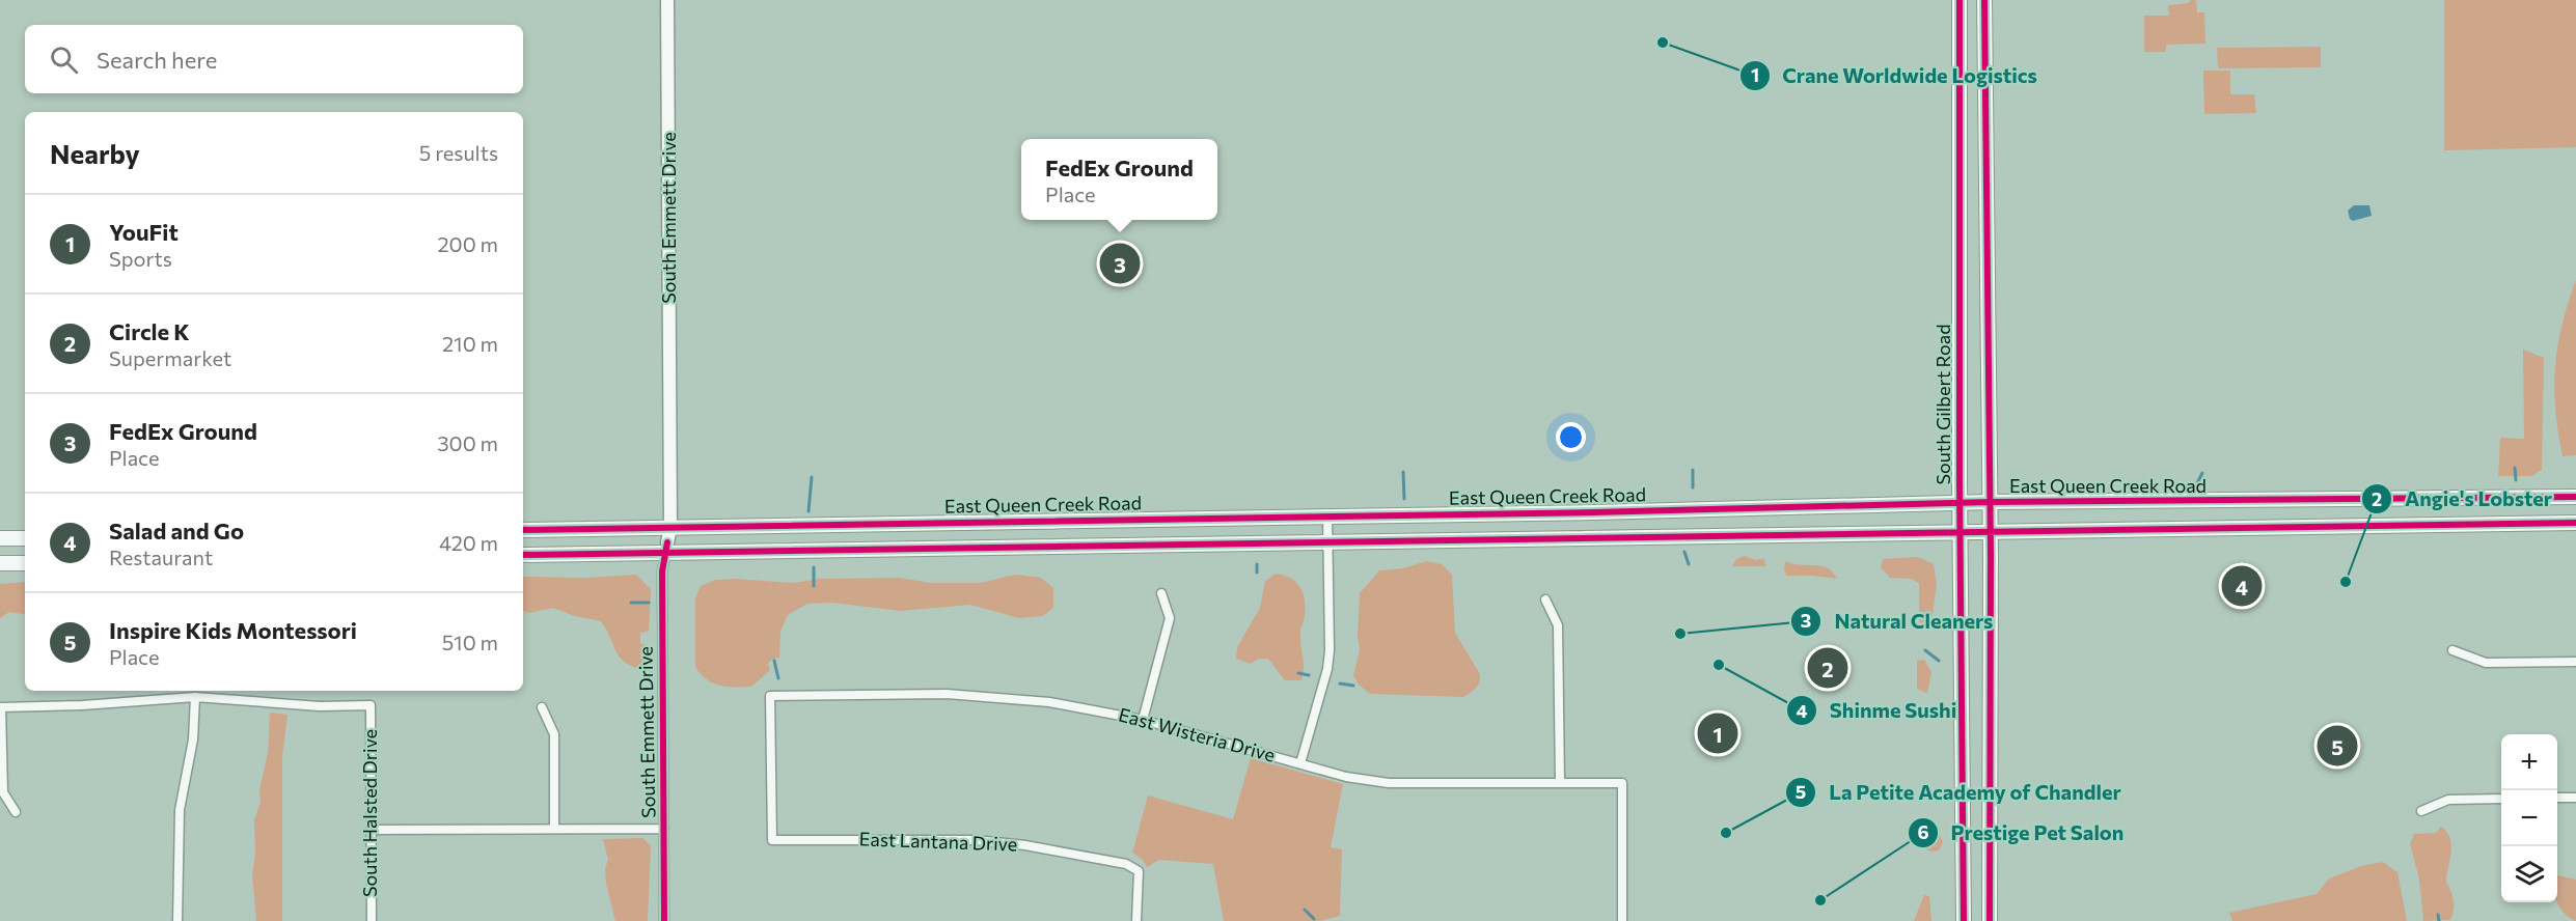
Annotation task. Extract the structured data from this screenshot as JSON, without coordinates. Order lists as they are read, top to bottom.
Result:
{
  "streets": {
    "main road": ["South Gilbert Road", "East Queen Creek Road"],
    "street": [
      "South Emmett Drive",
      "East Wisteria Drive",
      "South Halsted Drive",
      "East Lantana Drive"
    ]
  },
  "crossings": [
    ["South Emmett Drive", "East Queen Creek Road"],
    ["South Gilbert Road", "East Queen Creek Road"],
    ["East Wisteria Drive", "East Lantana Drive"]
  ],
  "places": [
    "Crane Worldwide Logistics",
    "Angie's Lobster",
    "Natural Cleaners",
    "Shinme Sushi",
    "La Petite Academy of Chandler",
    "Prestige Pet Salon"
  ],
  "page": {
    "search": "Search here",
    "heading": ["Nearby", "5 results"],
    "popup": ["FedEx Ground", "Place"],
    "list": [
      {
        "mark": "1",
        "name": "YouFit",
        "note": "Sports",
        "value": "200 m"
      },
      {
        "mark": "2",
        "name": "Circle K",
        "note": "Supermarket",
        "value": "210 m"
      },
      {
        "mark": "3",
        "name": "FedEx Ground",
        "note": "Place",
        "value": "300 m"
      },
      {
        "mark": "4",
        "name": "Salad and Go",
        "note": "Restaurant",
        "value": "420 m"
      },
      {
        "mark": "5",
        "name": "Inspire Kids Montessori",
        "note": "Place",
        "value": "510 m"
      }
    ],
    "pins": [
      "3",
      "4",
      "2",
      "1",
      "5"
    ],
    "map_buttons": ["+", "−"]
  }
}
